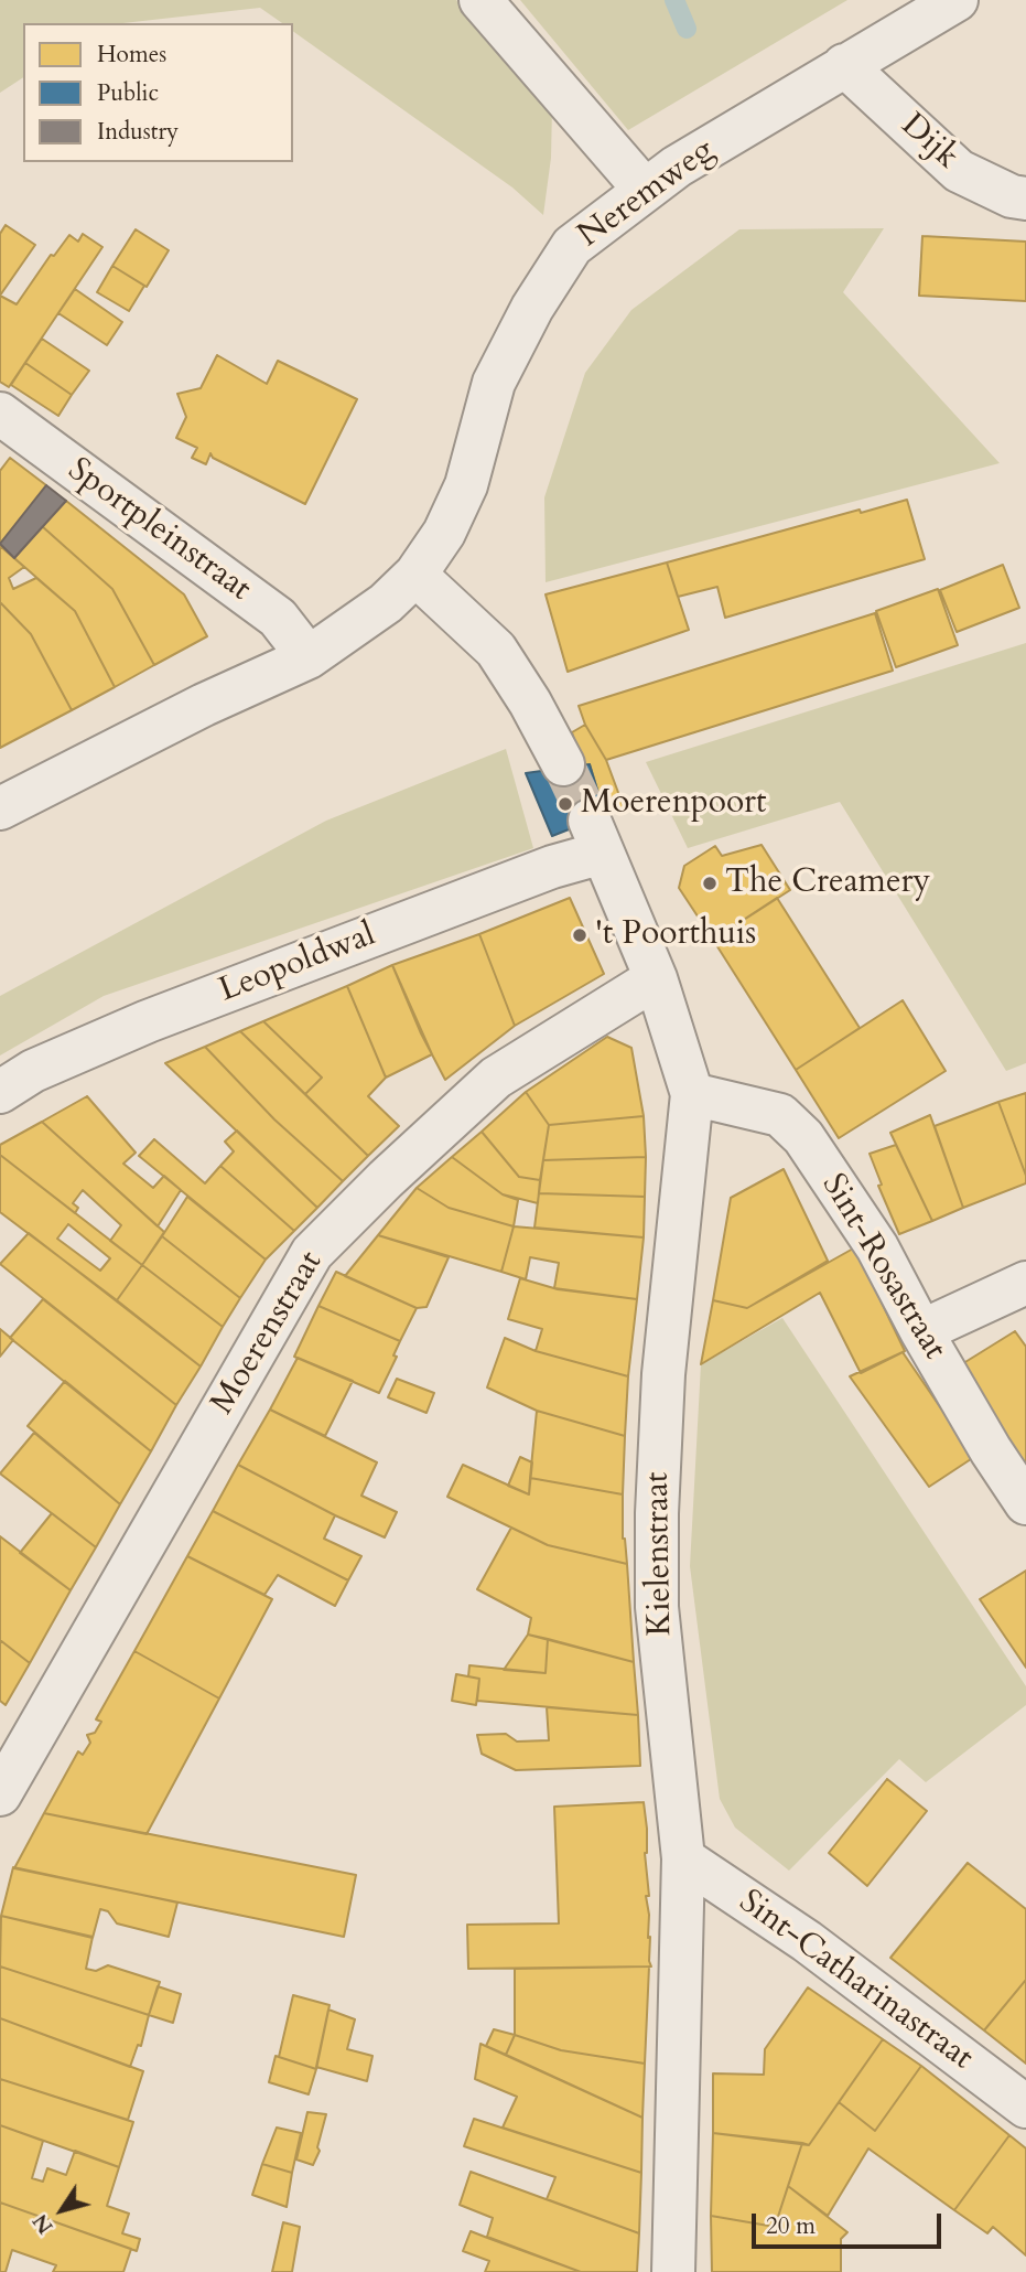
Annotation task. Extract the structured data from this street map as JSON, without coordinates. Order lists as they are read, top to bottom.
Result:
{
  "streets": {
    "street": [
      "Dijk",
      "Neremweg",
      "Sportpleinstraat",
      "Leopoldwal",
      "Sint-Rosastraat",
      "Moerenstraat",
      "Kielenstraat",
      "Sint-Catharinastraat"
    ]
  },
  "crossings": [
    ["Dijk", "Neremweg"],
    ["Leopoldwal", "Kielenstraat"],
    ["Sint-Rosastraat", "Kielenstraat"],
    ["Moerenstraat", "Kielenstraat"],
    ["Kielenstraat", "Sint-Catharinastraat"]
  ],
  "places": ["Moerenpoort", "The Creamery", "'t Poorthuis"],
  "legend": ["Homes", "Public", "Industry"],
  "scale_bar": "20 m",
  "north": "bottom left"
}
